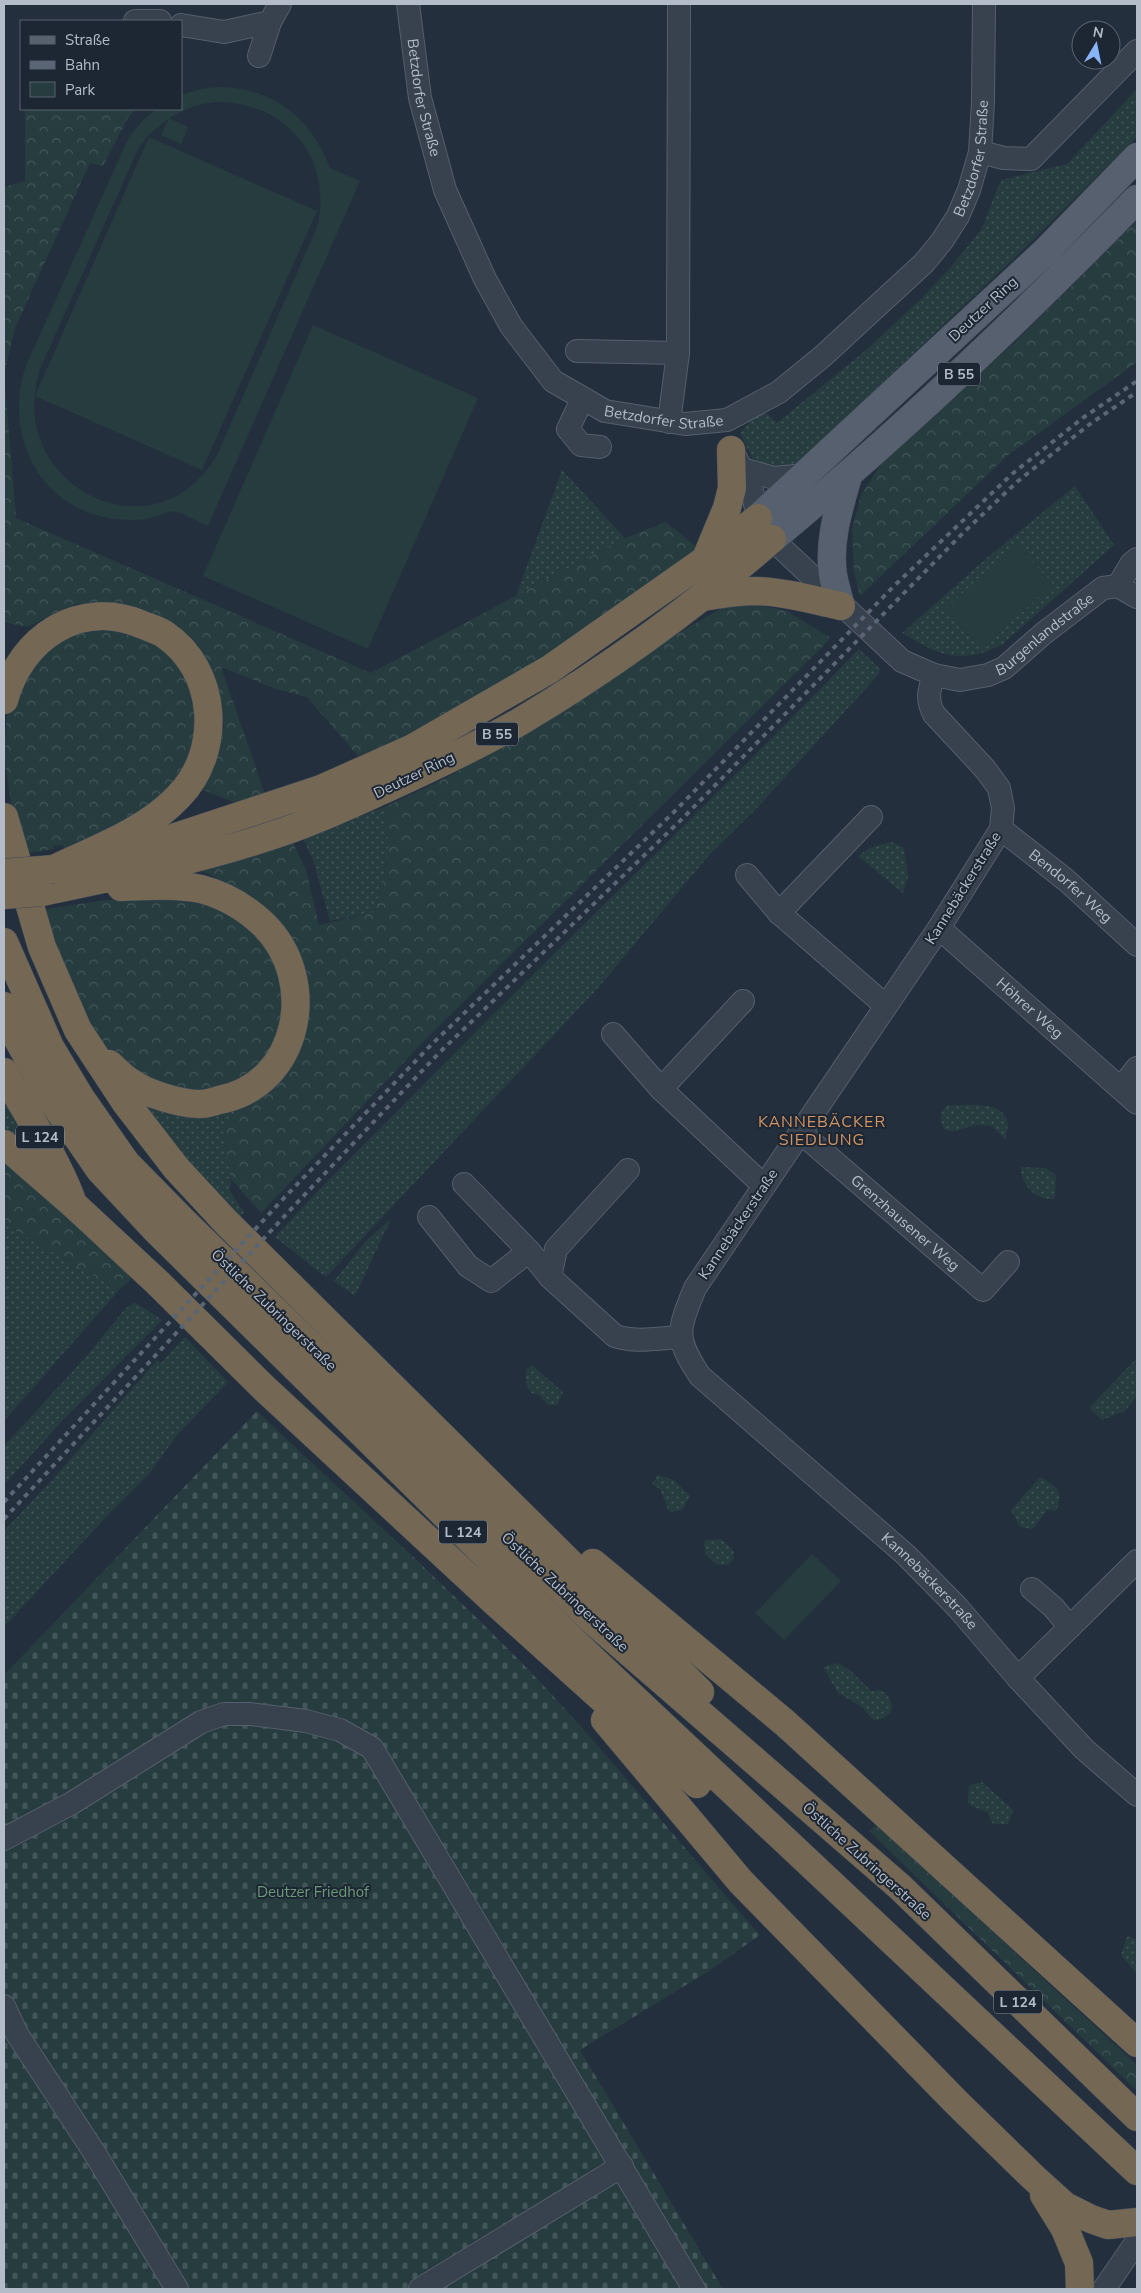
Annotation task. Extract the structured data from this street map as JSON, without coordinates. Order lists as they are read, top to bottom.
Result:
{
  "streets": {
    "highway": [
      "Deutzer Ring",
      "B 55",
      "L 124",
      "Östliche Zubringerstraße"
    ],
    "street": [
      "Betzdorfer Straße",
      "Burgenlandstraße",
      "Bendorfer Weg",
      "Kannebäckerstraße",
      "Höhrer Weg",
      "Grenzhausener Weg"
    ]
  },
  "crossings": [
    ["Burgenlandstraße", "Kannebäckerstraße"],
    ["Bendorfer Weg", "Kannebäckerstraße"],
    ["Kannebäckerstraße", "Höhrer Weg"],
    ["Kannebäckerstraße", "Grenzhausener Weg"],
    ["L 124", "Östliche Zubringerstraße"]
  ],
  "districts": ["KANNEBÄCKER SIEDLUNG"],
  "parks": ["Deutzer Friedhof"],
  "legend": ["Straße", "Bahn", "Park"],
  "north": "top"
}
